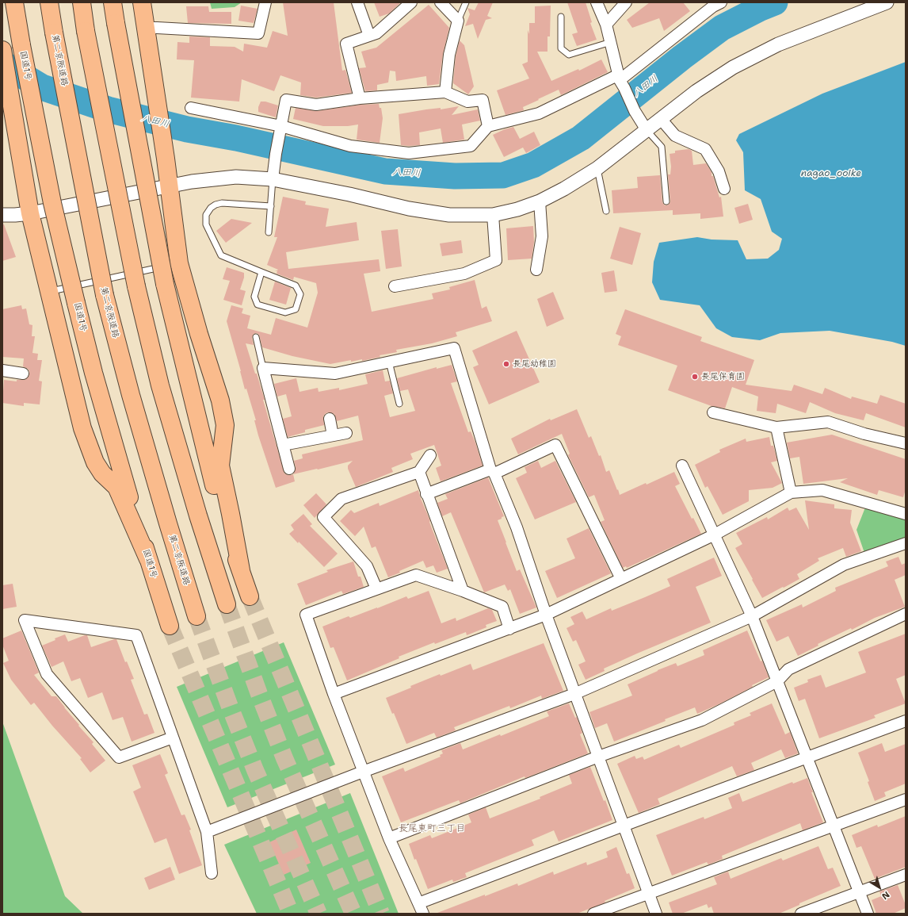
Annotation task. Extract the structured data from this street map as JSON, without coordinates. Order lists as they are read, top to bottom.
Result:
{
  "streets": {
    "highway": ["第二京阪道路", "国道1号"]
  },
  "districts": ["長尾東町三丁目"],
  "water": ["八田川", "nagao_ooike"],
  "places": ["長尾幼稚園", "長尾保育園"],
  "north": "bottom right"
}
